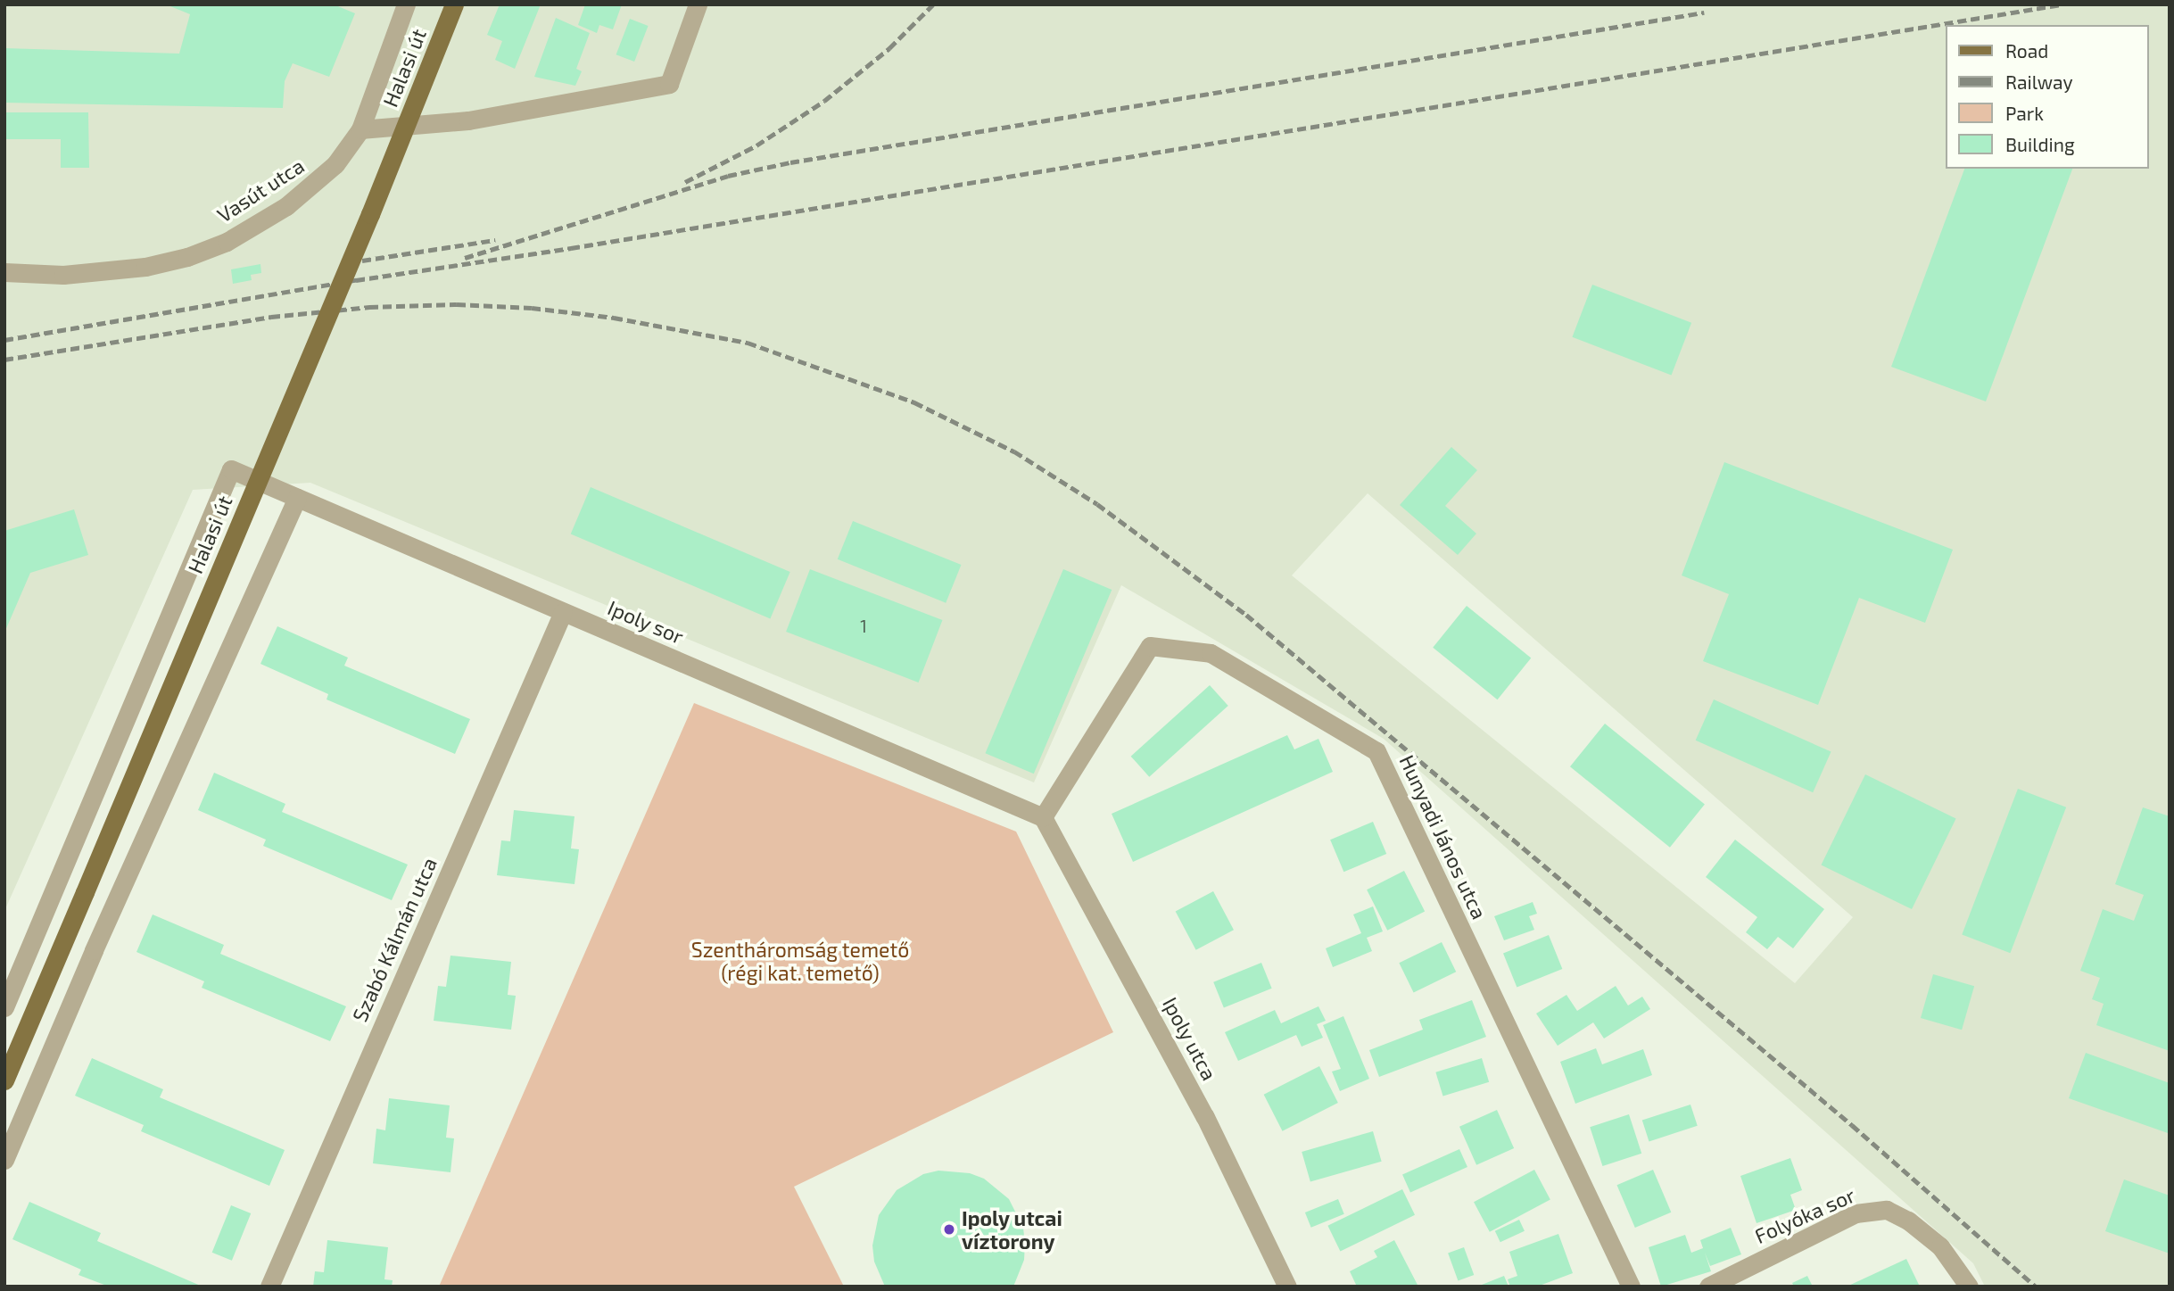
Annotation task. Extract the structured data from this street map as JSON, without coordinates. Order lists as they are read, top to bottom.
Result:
{
  "streets": {
    "main road": ["Halasi út"],
    "street": [
      "Vasút utca",
      "Ipoly sor",
      "Hunyadi János utca",
      "Szabó Kálmán utca",
      "Ipoly utca",
      "Folyóka sor"
    ]
  },
  "crossings": [
    ["Halasi út", "Vasút utca"],
    ["Ipoly sor", "Hunyadi János utca"],
    ["Ipoly sor", "Szabó Kálmán utca"],
    ["Ipoly sor", "Ipoly utca"],
    ["Hunyadi János utca", "Ipoly utca"]
  ],
  "parks": ["Szentháromság temető (régi kat. temető)"],
  "places": ["Ipoly utcai víztorony"],
  "house_numbers": ["1"],
  "legend": [
    "Road",
    "Railway",
    "Park",
    "Building"
  ]
}
